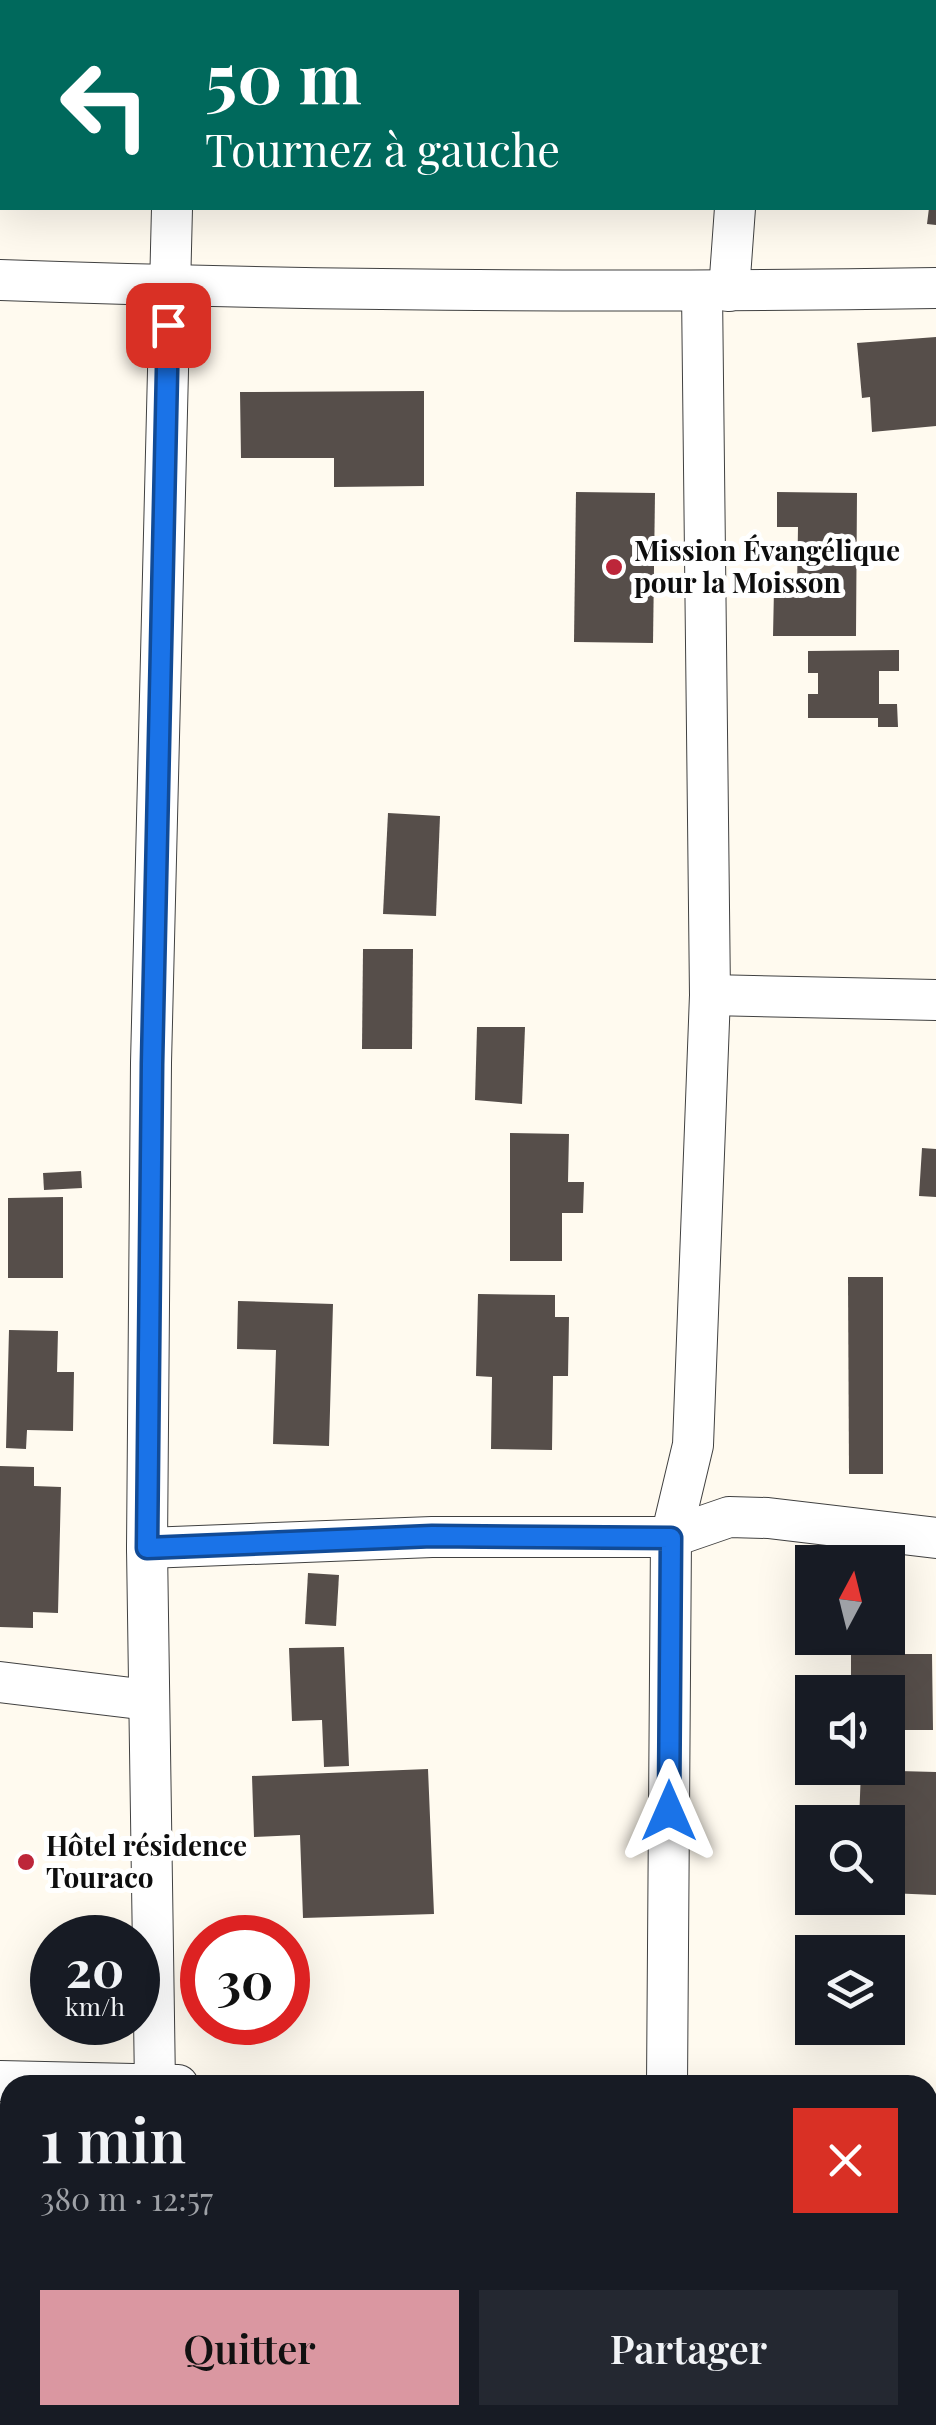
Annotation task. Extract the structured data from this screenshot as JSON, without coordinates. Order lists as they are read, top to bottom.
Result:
{
  "places": ["Mission Évangélique pour la Moisson", "Hôtel résidence Touraco"],
  "north": "top",
  "page": {
    "turn": ["50 m", "Tournez à gauche"],
    "speed": "20 km/h",
    "limit": "30",
    "heading": ["1 min", "380 m · 12:57"],
    "buttons": ["Quitter", "Partager"]
  }
}
